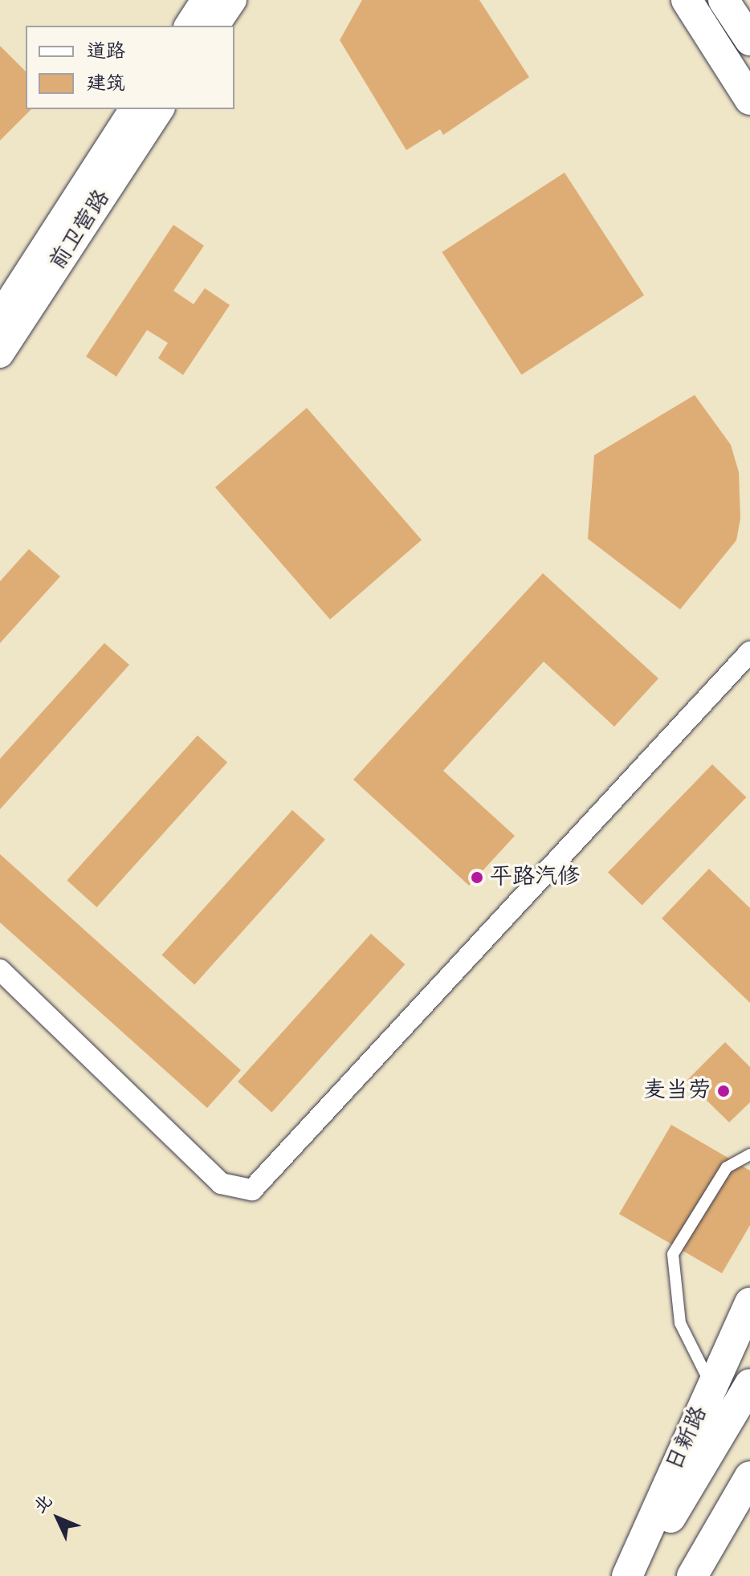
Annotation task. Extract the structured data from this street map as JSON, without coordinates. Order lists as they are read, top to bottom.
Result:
{
  "streets": {
    "main road": ["日新路"],
    "street": ["前卫营路"]
  },
  "places": ["平路汽修", "麦当劳"],
  "legend": ["道路", "建筑"],
  "north": "top left"
}
